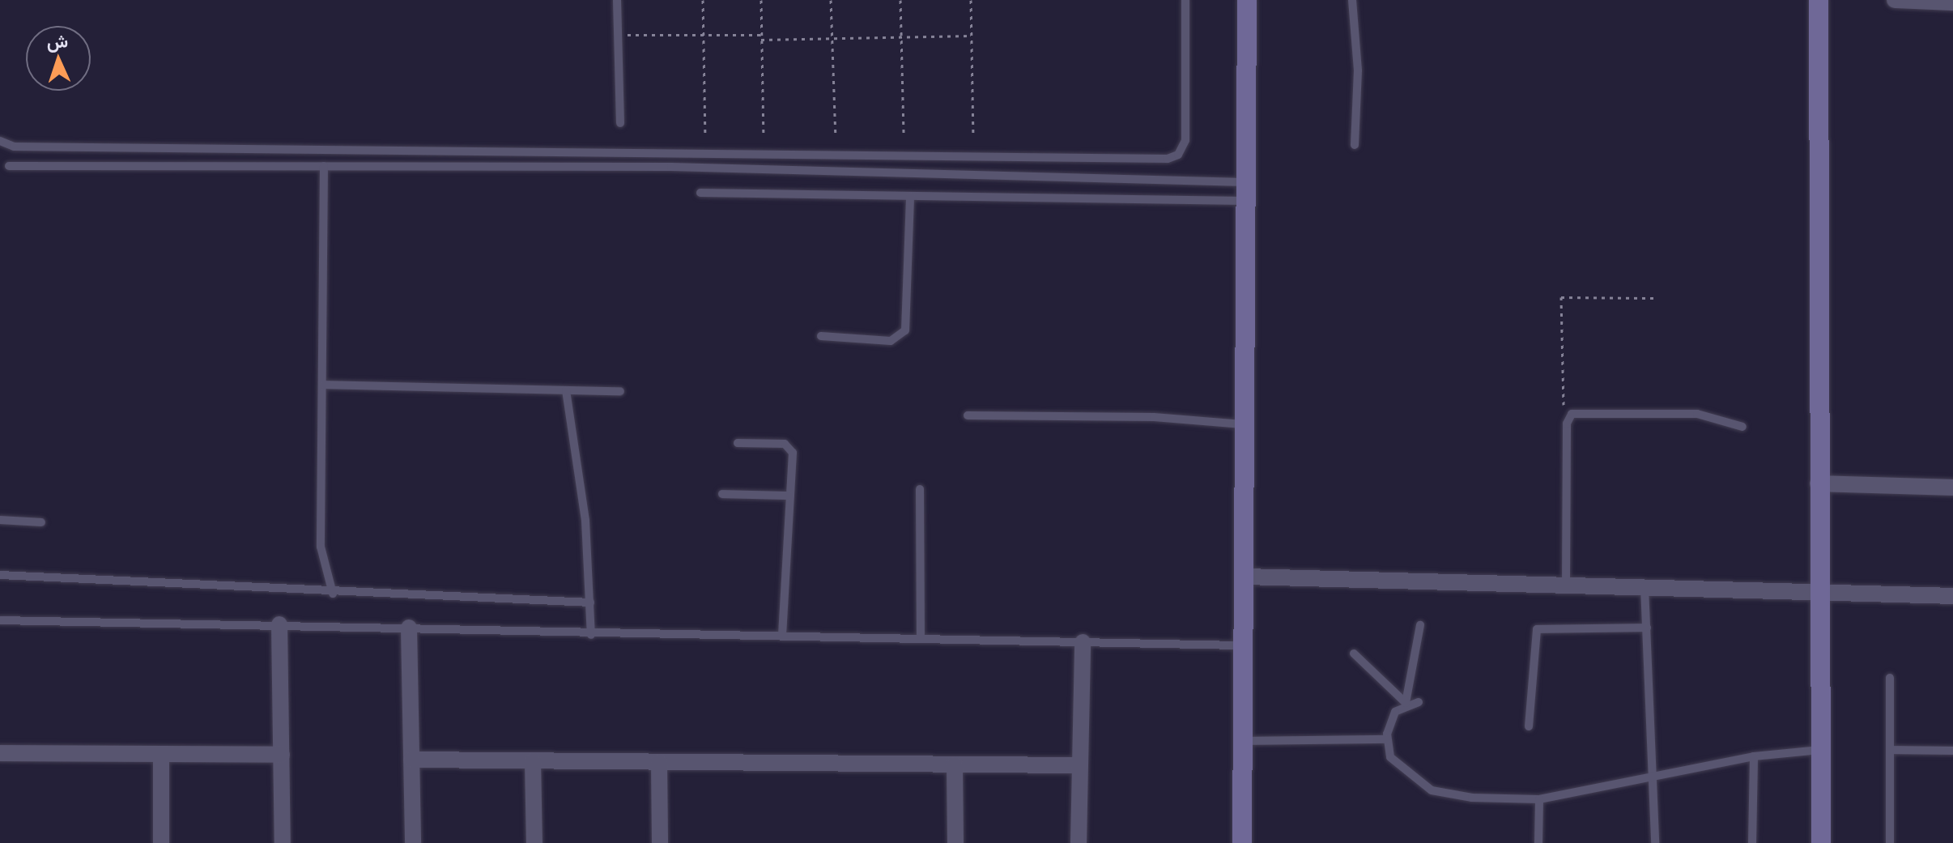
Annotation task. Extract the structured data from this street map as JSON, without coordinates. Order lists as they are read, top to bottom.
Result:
{
  "north": "top"
}
